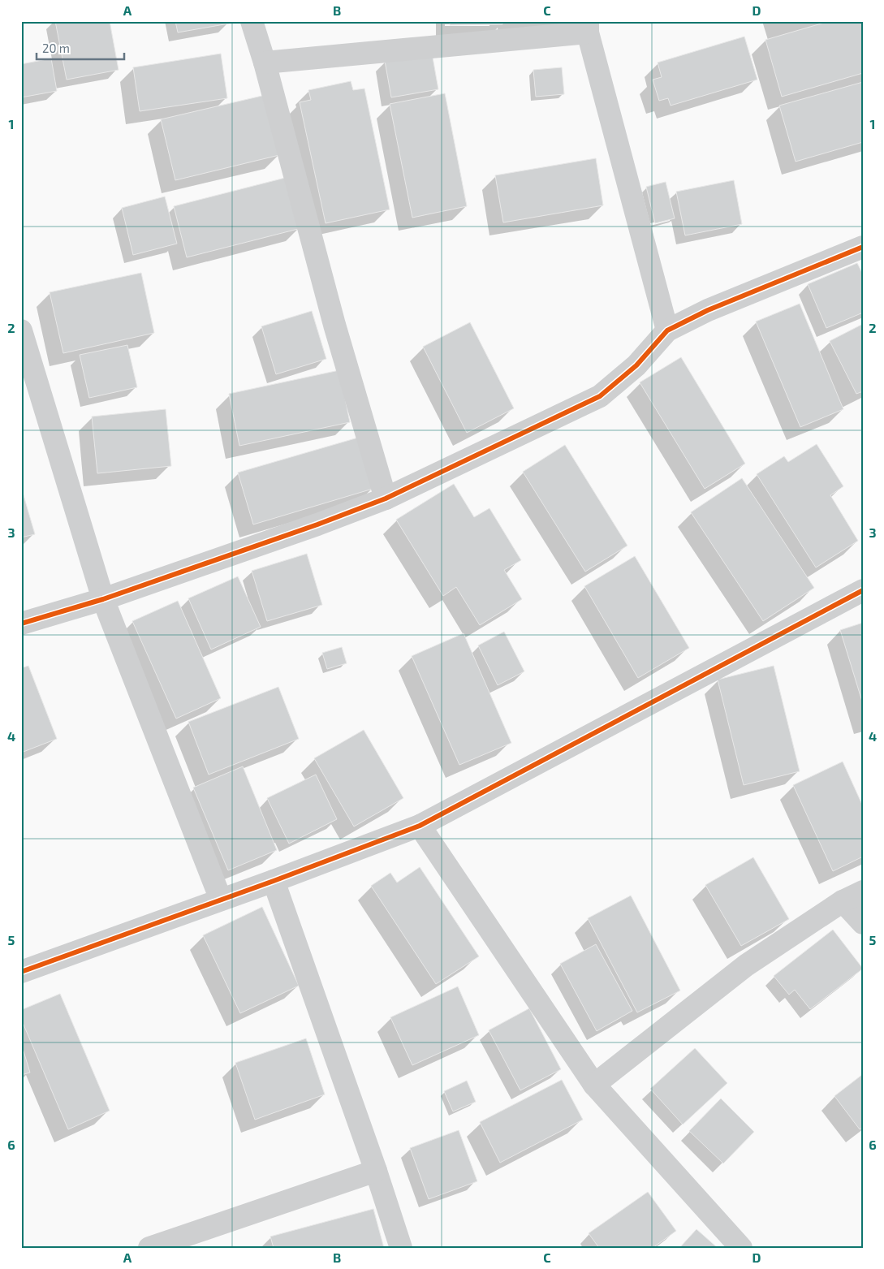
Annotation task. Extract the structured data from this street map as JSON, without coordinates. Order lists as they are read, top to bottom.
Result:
{
  "scale_bar": "20 m",
  "grid": {
    "columns": [
      "A",
      "B",
      "C",
      "D"
    ],
    "rows": [
      "1",
      "2",
      "3",
      "4",
      "5",
      "6"
    ]
  }
}
